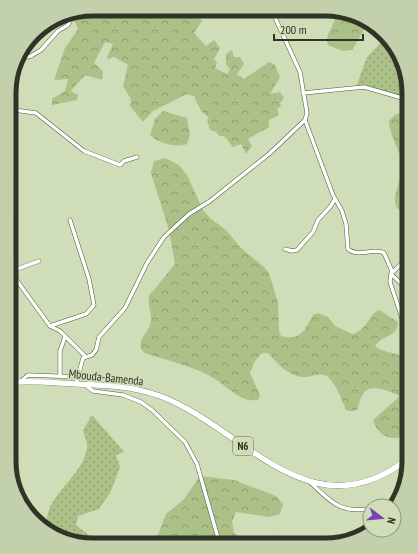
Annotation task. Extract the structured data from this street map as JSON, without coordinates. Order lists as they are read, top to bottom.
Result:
{
  "streets": {
    "highway": ["Mbouda-Bamenda", "N6"]
  },
  "scale_bar": "200 m",
  "north": "right"
}
